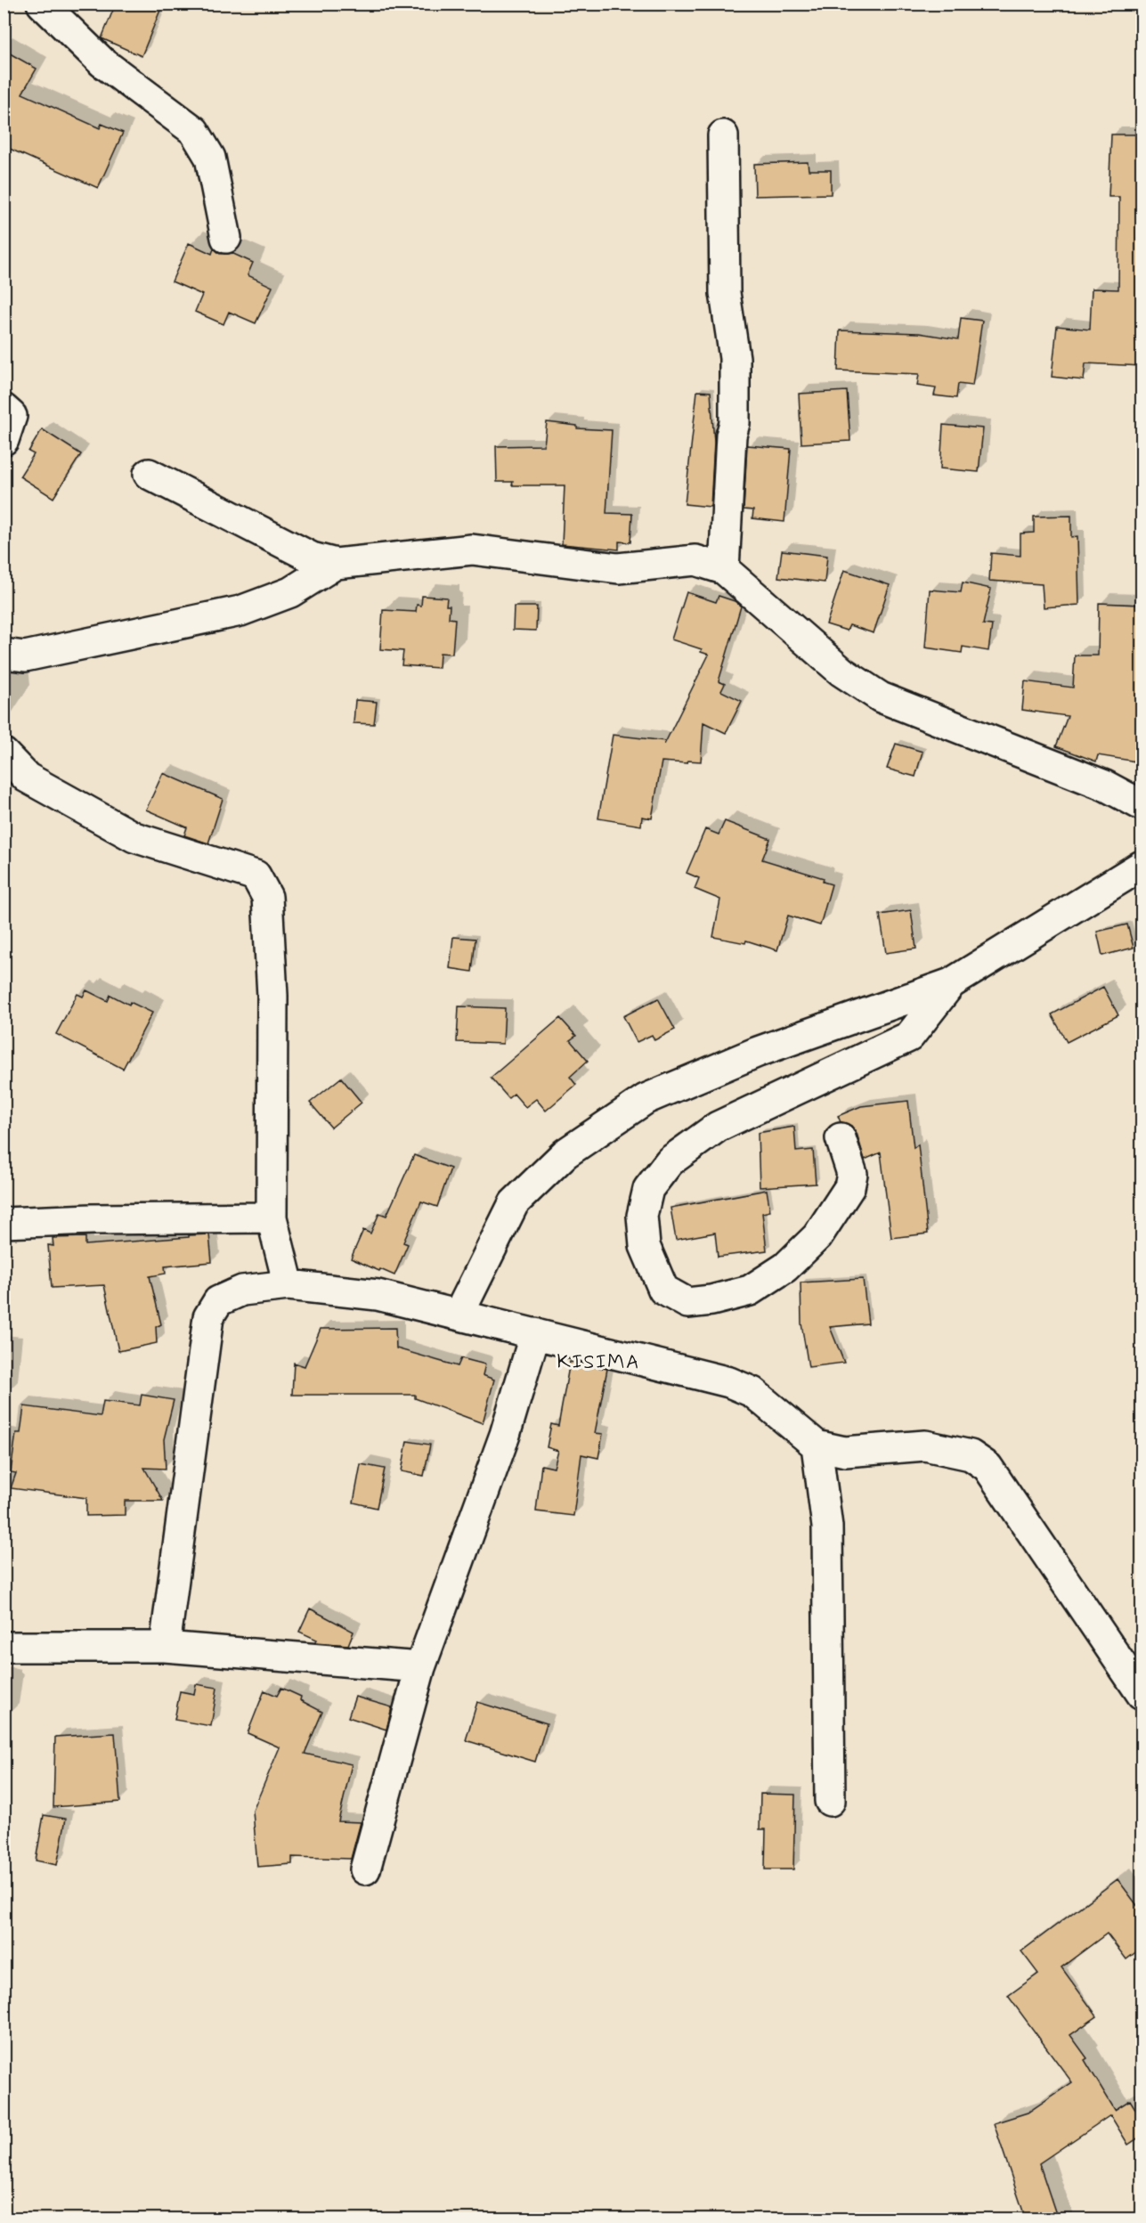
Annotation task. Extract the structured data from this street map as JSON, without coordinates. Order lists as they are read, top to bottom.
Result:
{
  "districts": ["KISIMA"]
}
